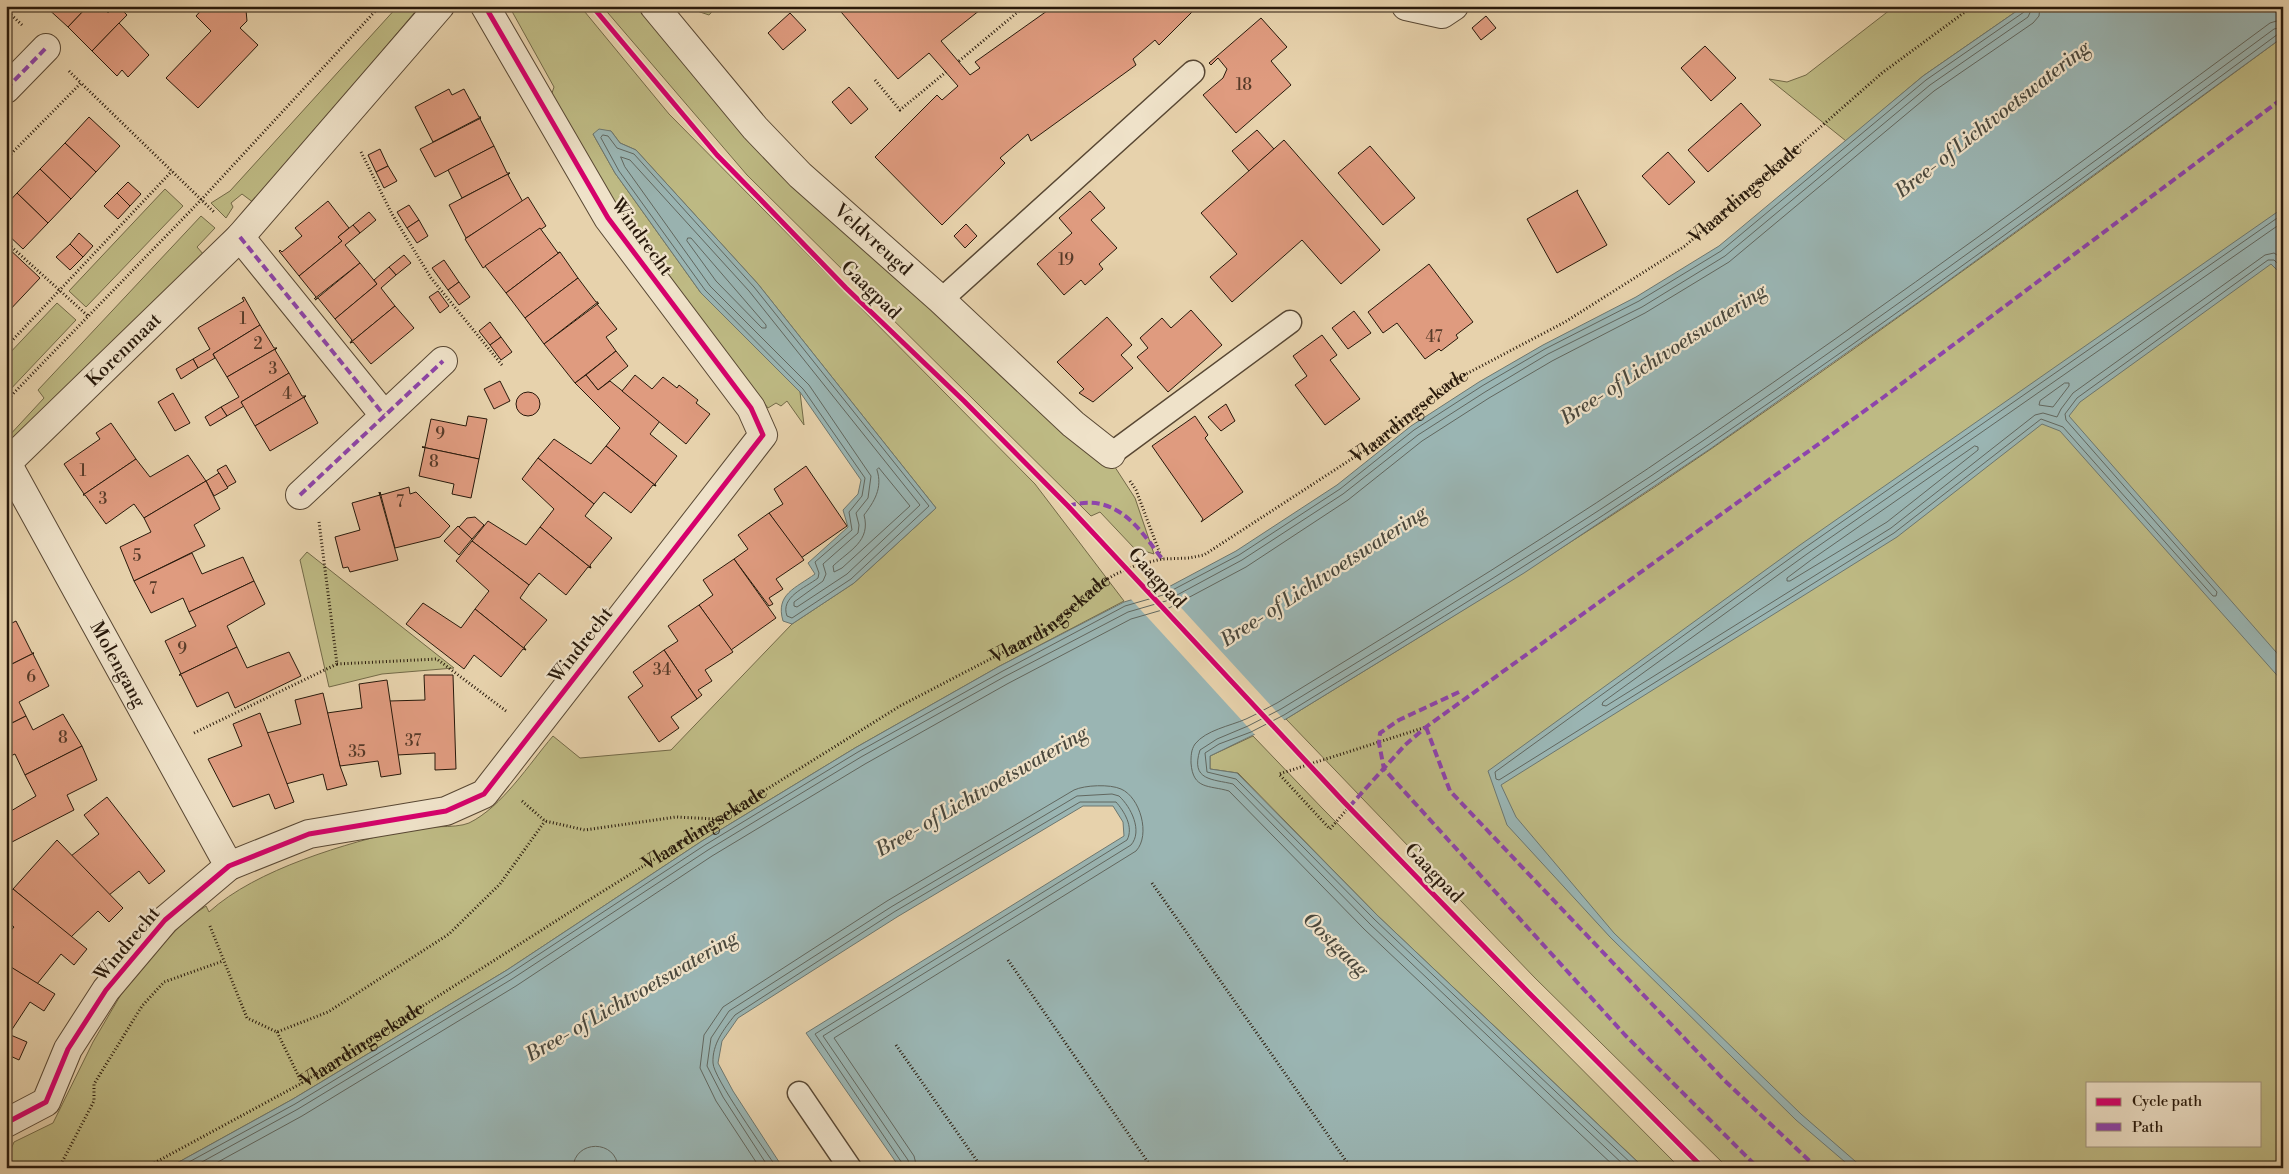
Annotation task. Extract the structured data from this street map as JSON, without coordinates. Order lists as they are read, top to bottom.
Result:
{
  "streets": {
    "street": [
      "Windrecht",
      "Veldvreugd",
      "Korenmaat",
      "Molengang"
    ],
    "path": ["Vlaardingsekade"],
    "cycle path": ["Gaagpad"]
  },
  "crossings": [
    ["Windrecht", "Molengang"],
    ["Korenmaat", "Molengang"]
  ],
  "water": ["Bree- of Lichtvoetswatering", "Oostgaag"],
  "house_numbers": [
    "18",
    "19",
    "1",
    "47",
    "2",
    "3",
    "4",
    "9",
    "8",
    "1",
    "3",
    "7",
    "5",
    "7",
    "9",
    "34",
    "6",
    "8",
    "37",
    "35"
  ],
  "legend": ["Cycle path", "Path"]
}
